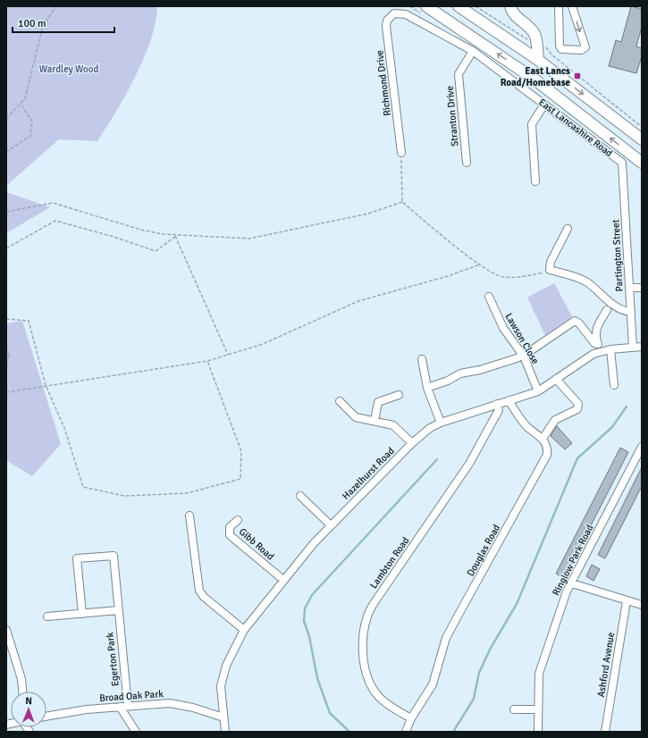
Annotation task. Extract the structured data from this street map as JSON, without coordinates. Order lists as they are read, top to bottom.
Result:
{
  "streets": {
    "highway": ["East Lancashire Road"],
    "street": [
      "Richmond Drive",
      "Stranton Drive",
      "Partington Street",
      "Lawson Close",
      "Hazelhurst Road",
      "Gibb Road",
      "Douglas Road",
      "Ringlow Park Road",
      "Lambton Road",
      "Egerton Park",
      "Ashford Avenue",
      "Broad Oak Park"
    ]
  },
  "crossings": [
    ["Richmond Drive", "East Lancashire Road"],
    ["Stranton Drive", "East Lancashire Road"],
    ["East Lancashire Road", "Partington Street"],
    ["Partington Street", "Hazelhurst Road"],
    ["Lawson Close", "Hazelhurst Road"],
    ["Hazelhurst Road", "Gibb Road"],
    ["Hazelhurst Road", "Lambton Road"],
    ["Hazelhurst Road", "Broad Oak Park"],
    ["Douglas Road", "Lambton Road"],
    ["Egerton Park", "Broad Oak Park"]
  ],
  "parks": ["Wardley Wood"],
  "places": {
    "transit": ["East Lancs Road/Homebase"]
  },
  "scale_bar": "100 m",
  "north": "top"
}
